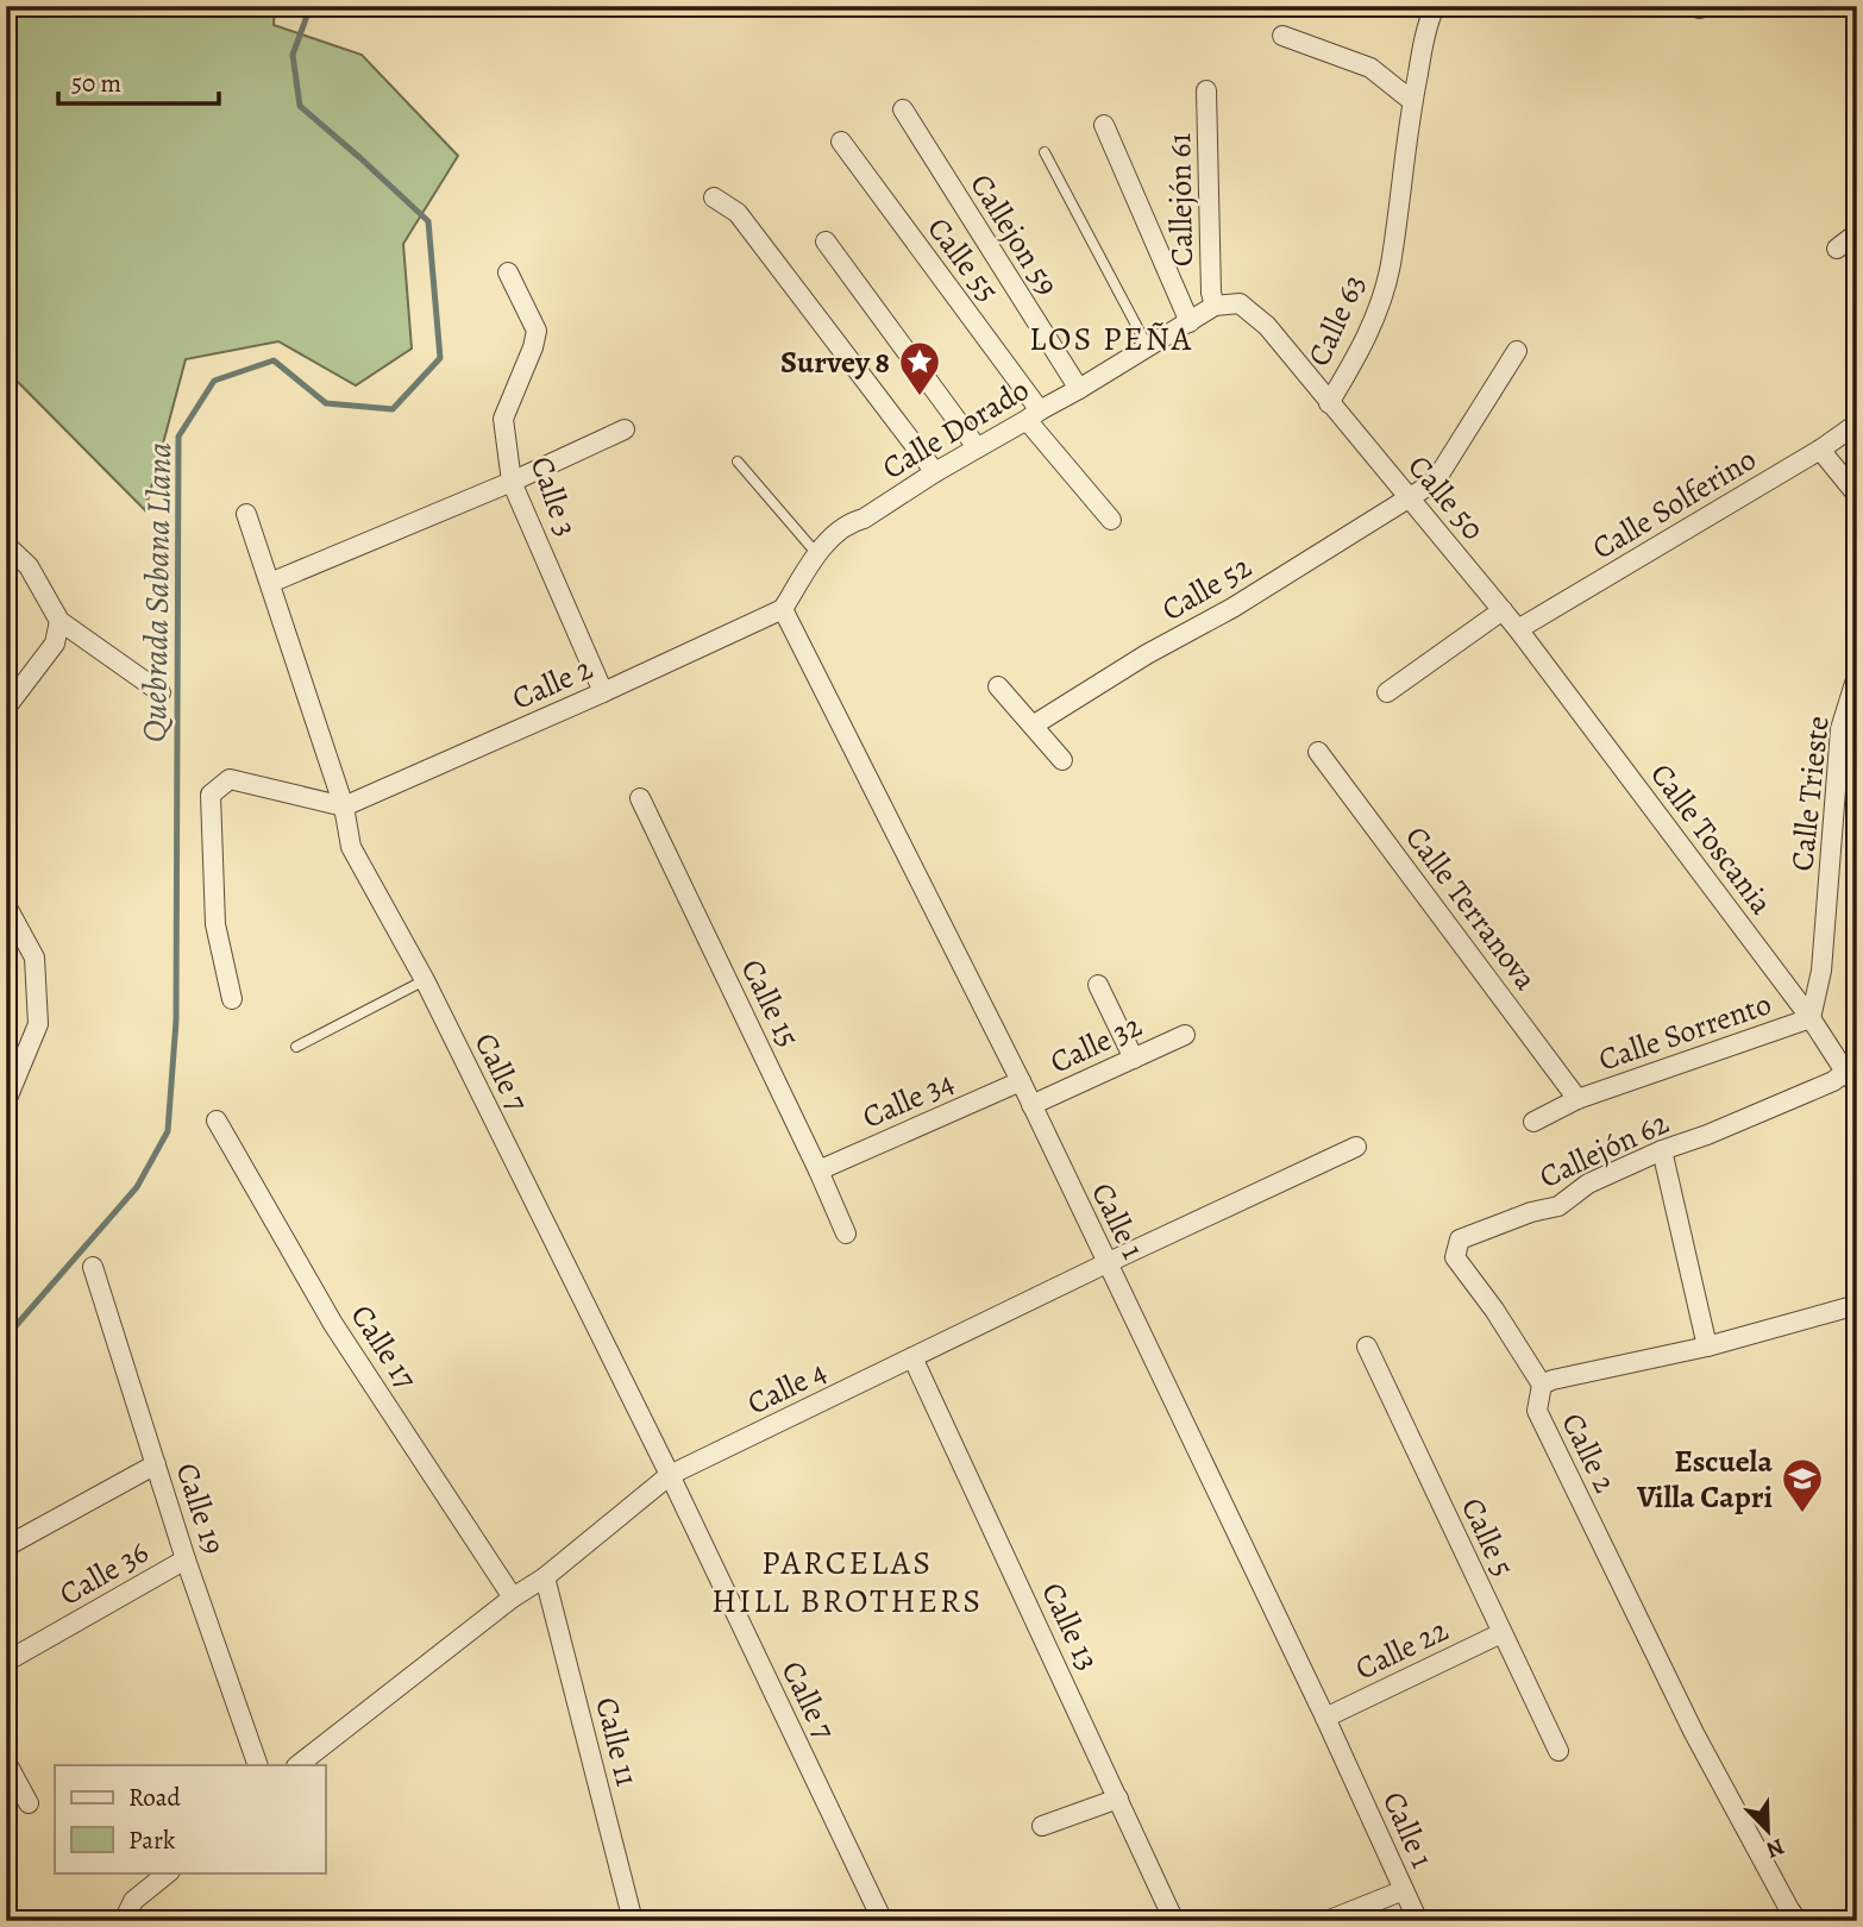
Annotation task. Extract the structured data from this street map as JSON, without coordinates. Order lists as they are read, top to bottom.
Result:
{
  "streets": {
    "street": [
      "Callejón 61",
      "Callejon 59",
      "Calle 55",
      "Calle 63",
      "Calle Dorado",
      "Calle 3",
      "Calle 50",
      "Calle Solferino",
      "Calle 52",
      "Calle 2",
      "Calle Trieste",
      "Calle Toscania",
      "Calle Terranova",
      "Calle 15",
      "Calle Sorrento",
      "Calle 32",
      "Calle 7",
      "Calle 34",
      "Callejón 62",
      "Calle 1",
      "Calle 17",
      "Calle 4",
      "Calle 19",
      "Calle 5",
      "Calle 36",
      "Calle 13",
      "Calle 22",
      "Calle 11"
    ]
  },
  "crossings": [
    ["Callejón 61", "Calle 63"],
    ["Callejón 61", "Calle Dorado"],
    ["Callejon 59", "Calle Dorado"],
    ["Calle 55", "Calle Dorado"],
    ["Calle 63", "Calle Dorado"],
    ["Calle 63", "Calle 50"],
    ["Calle 3", "Calle 2"],
    ["Calle 50", "Calle Solferino"],
    ["Calle 50", "Calle 52"],
    ["Calle 50", "Calle Toscania"],
    ["Calle Solferino", "Calle Toscania"],
    ["Calle 2", "Calle 7"],
    ["Calle 2", "Callejón 62"],
    ["Calle 2", "Calle 1"],
    ["Calle Trieste", "Calle Toscania"],
    ["Calle Trieste", "Calle Sorrento"],
    ["Calle Toscania", "Calle Sorrento"],
    ["Calle Toscania", "Callejón 62"],
    ["Calle Terranova", "Calle Sorrento"],
    ["Calle 15", "Calle 34"],
    ["Calle 32", "Calle 1"],
    ["Calle 7", "Calle 4"],
    ["Calle 34", "Calle 1"],
    ["Calle 1", "Calle 4"],
    ["Calle 1", "Calle 22"],
    ["Calle 17", "Calle 4"],
    ["Calle 4", "Calle 13"],
    ["Calle 4", "Calle 11"],
    ["Calle 19", "Calle 36"],
    ["Calle 5", "Calle 22"]
  ],
  "districts": ["LOS PEÑA", "PARCELAS HILL BROTHERS"],
  "water": ["Quebrada Sabana Llana"],
  "places": {
    "place": ["Survey 8"],
    "school or university": ["Escuela Villa Capri"]
  },
  "legend": ["Road", "Park"],
  "scale_bar": "50 m",
  "north": "bottom right"
}
